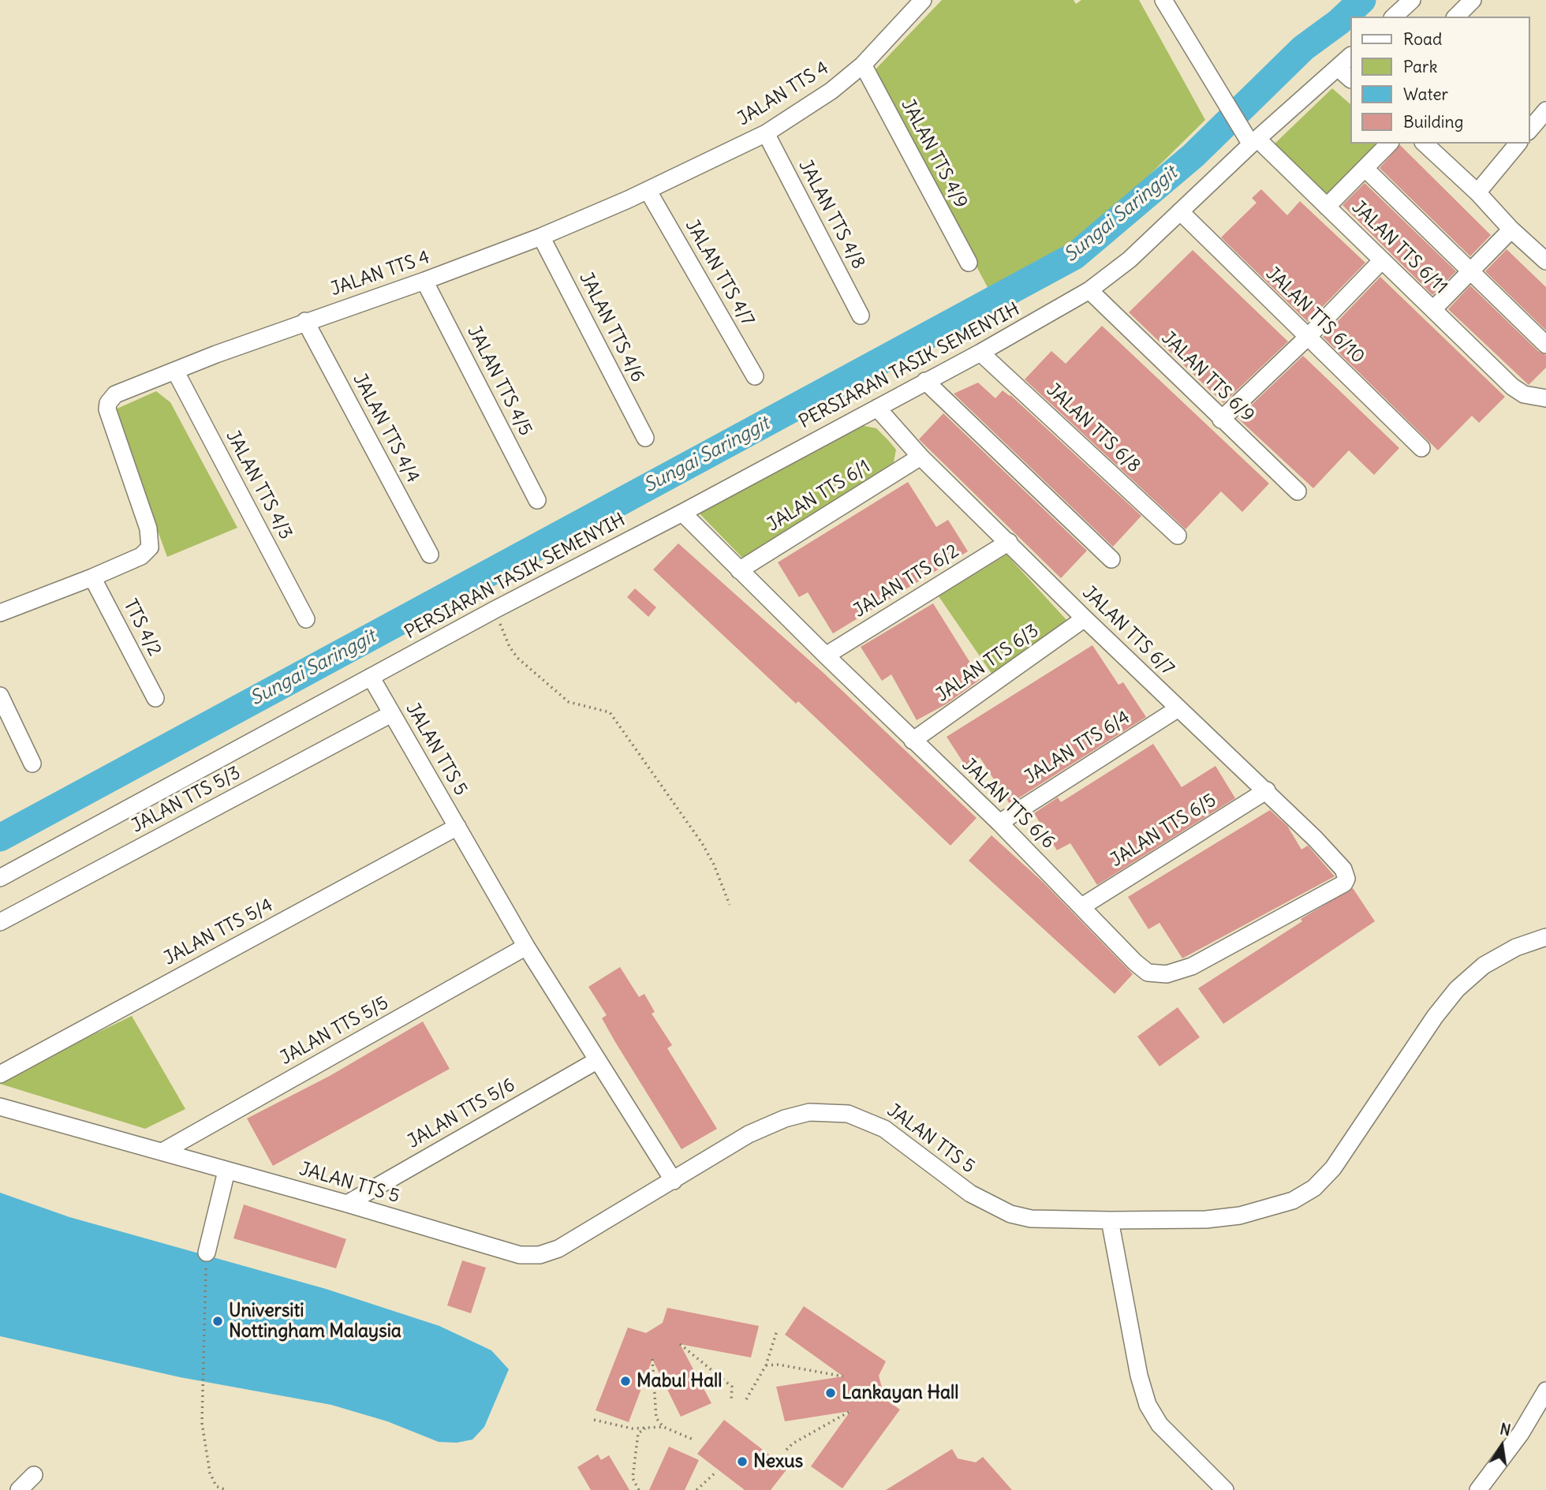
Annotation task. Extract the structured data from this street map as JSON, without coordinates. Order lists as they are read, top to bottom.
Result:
{
  "streets": {
    "street": [
      "JALAN TTS 4",
      "JALAN TTS 4/9",
      "JALAN TTS 4/8",
      "JALAN TTS 6/11",
      "JALAN TTS 4/7",
      "JALAN TTS 6/10",
      "JALAN TTS 4/6",
      "PERSIARAN TASIK SEMENYIH",
      "JALAN TTS 6/9",
      "JALAN TTS 4/5",
      "JALAN TTS 4/4",
      "JALAN TTS 6/8",
      "JALAN TTS 4/3",
      "JALAN TTS 6/1",
      "JALAN TTS 6/2",
      "TTS 4/2",
      "JALAN TTS 6/7",
      "JALAN TTS 6/3",
      "JALAN TTS 6/4",
      "JALAN TTS 5",
      "JALAN TTS 5/3",
      "JALAN TTS 6/6",
      "JALAN TTS 6/5",
      "JALAN TTS 5/4",
      "JALAN TTS 5/5",
      "JALAN TTS 5/6"
    ]
  },
  "crossings": [
    ["JALAN TTS 4", "JALAN TTS 4/9"],
    ["JALAN TTS 4", "JALAN TTS 4/8"],
    ["JALAN TTS 4", "JALAN TTS 4/7"],
    ["JALAN TTS 4", "JALAN TTS 4/6"],
    ["JALAN TTS 4", "JALAN TTS 4/5"],
    ["JALAN TTS 4", "JALAN TTS 4/4"],
    ["JALAN TTS 4", "JALAN TTS 4/3"],
    ["JALAN TTS 4", "TTS 4/2"],
    ["JALAN TTS 6/11", "PERSIARAN TASIK SEMENYIH"],
    ["JALAN TTS 6/10", "PERSIARAN TASIK SEMENYIH"],
    ["PERSIARAN TASIK SEMENYIH", "JALAN TTS 6/9"],
    ["PERSIARAN TASIK SEMENYIH", "JALAN TTS 6/8"],
    ["PERSIARAN TASIK SEMENYIH", "JALAN TTS 6/7"],
    ["PERSIARAN TASIK SEMENYIH", "JALAN TTS 5"],
    ["PERSIARAN TASIK SEMENYIH", "JALAN TTS 6/6"],
    ["JALAN TTS 6/1", "JALAN TTS 6/7"],
    ["JALAN TTS 6/1", "JALAN TTS 6/6"],
    ["JALAN TTS 6/2", "JALAN TTS 6/7"],
    ["JALAN TTS 6/2", "JALAN TTS 6/6"],
    ["JALAN TTS 6/7", "JALAN TTS 6/3"],
    ["JALAN TTS 6/7", "JALAN TTS 6/4"],
    ["JALAN TTS 6/7", "JALAN TTS 6/6"],
    ["JALAN TTS 6/7", "JALAN TTS 6/5"],
    ["JALAN TTS 6/3", "JALAN TTS 6/6"],
    ["JALAN TTS 6/4", "JALAN TTS 6/6"],
    ["JALAN TTS 5", "JALAN TTS 5/3"],
    ["JALAN TTS 5", "JALAN TTS 5/4"],
    ["JALAN TTS 5", "JALAN TTS 5/5"],
    ["JALAN TTS 5", "JALAN TTS 5/6"],
    ["JALAN TTS 6/6", "JALAN TTS 6/5"]
  ],
  "water": ["Sungai Saringgit"],
  "places": [
    "Universiti Nottingham Malaysia",
    "Mabul Hall",
    "Lankayan Hall",
    "Nexus"
  ],
  "legend": [
    "Road",
    "Park",
    "Water",
    "Building"
  ],
  "north": "top"
}
